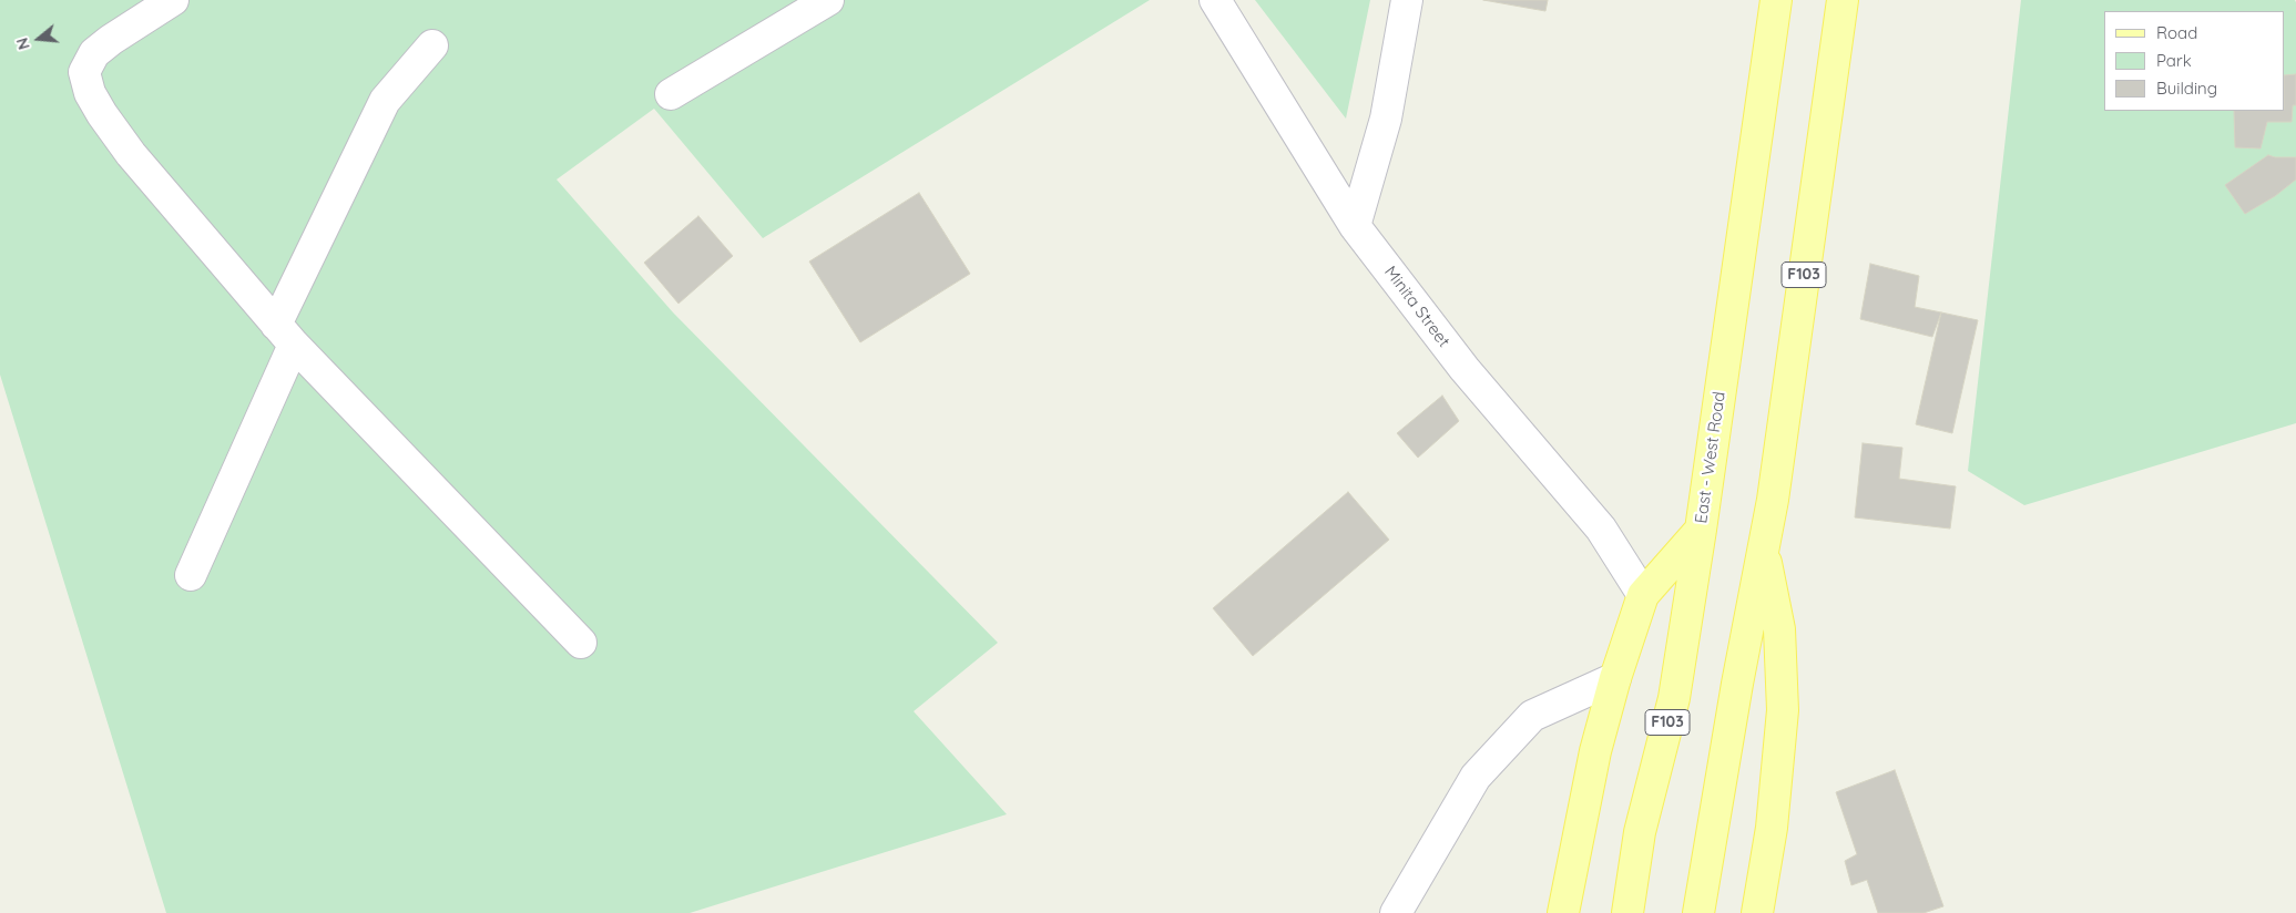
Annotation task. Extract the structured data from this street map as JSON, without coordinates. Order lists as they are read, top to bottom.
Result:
{
  "streets": {
    "main road": ["F103", "East - West Road"],
    "street": ["Minita Street"]
  },
  "legend": ["Road", "Park", "Building"],
  "north": "left"
}
